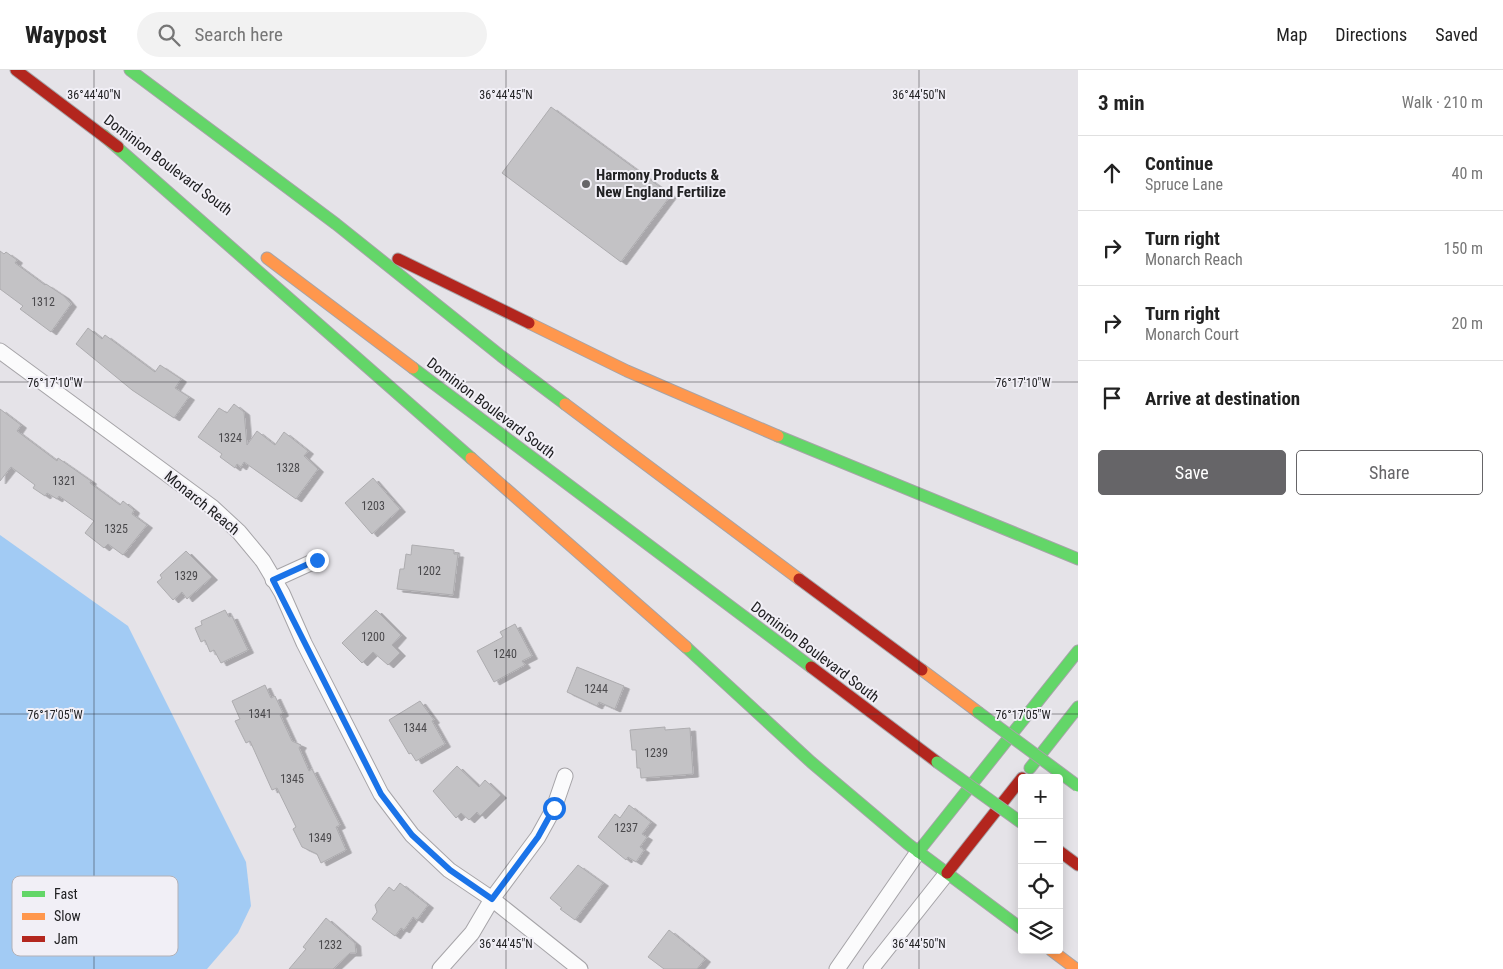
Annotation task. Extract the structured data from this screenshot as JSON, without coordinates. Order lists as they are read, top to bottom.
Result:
{
  "streets": {
    "main road": ["Dominion Boulevard South"],
    "street": ["Monarch Reach"]
  },
  "places": ["Harmony Products & New England Fertilize"],
  "house_numbers": [
    "1312",
    "1324",
    "1328",
    "1321",
    "1203",
    "1325",
    "1202",
    "1329",
    "1200",
    "1240",
    "1244",
    "1341",
    "1344",
    "1239",
    "1345",
    "1237",
    "1349",
    "1232"
  ],
  "legend": ["Fast", "Slow", "Jam"],
  "page": {
    "header": "Waypost",
    "search": "Search here",
    "nav": ["Map", "Directions", "Saved"],
    "heading": ["3 min", "Walk · 210 m"],
    "list": [
      ["Continue", "Spruce Lane", "40 m"],
      ["Turn right", "Monarch Reach", "150 m"],
      ["Turn right", "Monarch Court", "20 m"],
      "Arrive at destination"
    ],
    "buttons": ["Save", "Share"],
    "map_buttons": ["+", "−"]
  },
  "coordinates": [
    "36°44'40\"N",
    "36°44'45\"N",
    "36°44'50\"N",
    "76°17'10\"W",
    "76°17'05\"W"
  ]
}
